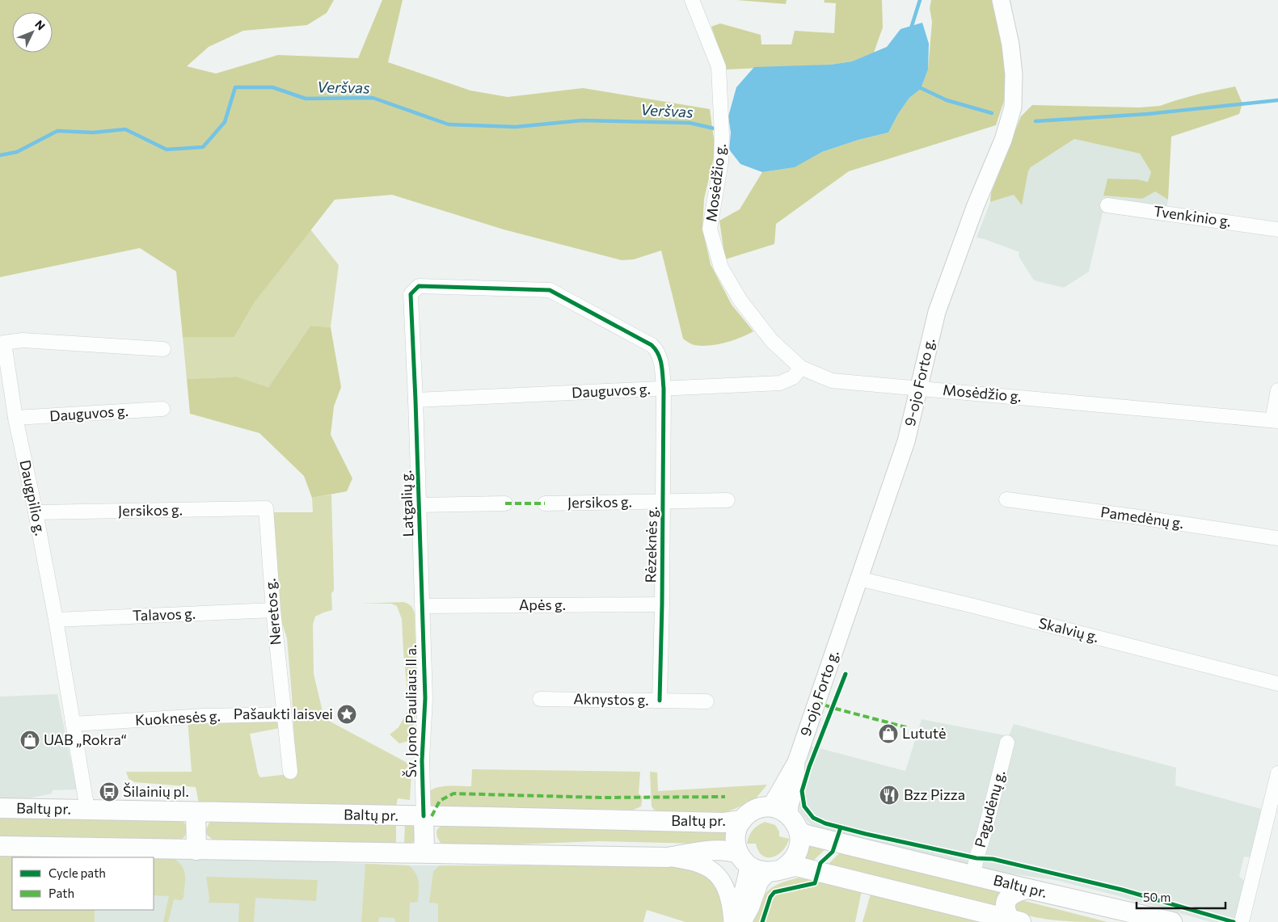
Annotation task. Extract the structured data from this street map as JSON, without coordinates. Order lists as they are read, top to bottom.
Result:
{
  "streets": {
    "main road": ["Baltų pr."],
    "street": [
      "Mosėdžio g.",
      "Tvenkinio g.",
      "9-ojo Forto g.",
      "Dauguvos g.",
      "Daugpilio g.",
      "Jersikos g.",
      "Latgalių g.",
      "Pamedėnų g.",
      "Rėzeknės g.",
      "Apės g.",
      "Neretos g.",
      "Talavos g.",
      "Skalvių g.",
      "Aknystos g.",
      "Šv. Jono Pauliaus II a.",
      "Kuoknesės g.",
      "Pagudėnų g."
    ]
  },
  "crossings": [
    ["Mosėdžio g.", "9-ojo Forto g."],
    ["Mosėdžio g.", "Dauguvos g."],
    ["9-ojo Forto g.", "Skalvių g."],
    ["9-ojo Forto g.", "Baltų pr."],
    ["Dauguvos g.", "Daugpilio g."],
    ["Dauguvos g.", "Latgalių g."],
    ["Dauguvos g.", "Rėzeknės g."],
    ["Daugpilio g.", "Jersikos g."],
    ["Daugpilio g.", "Talavos g."],
    ["Daugpilio g.", "Kuoknesės g."],
    ["Daugpilio g.", "Baltų pr."],
    ["Jersikos g.", "Rėzeknės g."],
    ["Jersikos g.", "Neretos g."],
    ["Latgalių g.", "Rėzeknės g."],
    ["Latgalių g.", "Apės g."],
    ["Latgalių g.", "Šv. Jono Pauliaus II a."],
    ["Rėzeknės g.", "Apės g."],
    ["Rėzeknės g.", "Aknystos g."],
    ["Apės g.", "Šv. Jono Pauliaus II a."],
    ["Neretos g.", "Talavos g."],
    ["Neretos g.", "Kuoknesės g."],
    ["Šv. Jono Pauliaus II a.", "Baltų pr."],
    ["Baltų pr.", "Pagudėnų g."]
  ],
  "water": ["Veršvas"],
  "places": {
    "place": ["Pašaukti laisvei"],
    "shop": ["Lututė", "UAB „Rokra“"],
    "bus stop": ["Šilainių pl."],
    "restaurant": ["Bzz Pizza"]
  },
  "legend": ["Cycle path", "Path"],
  "scale_bar": "50 m",
  "north": "top right"
}
